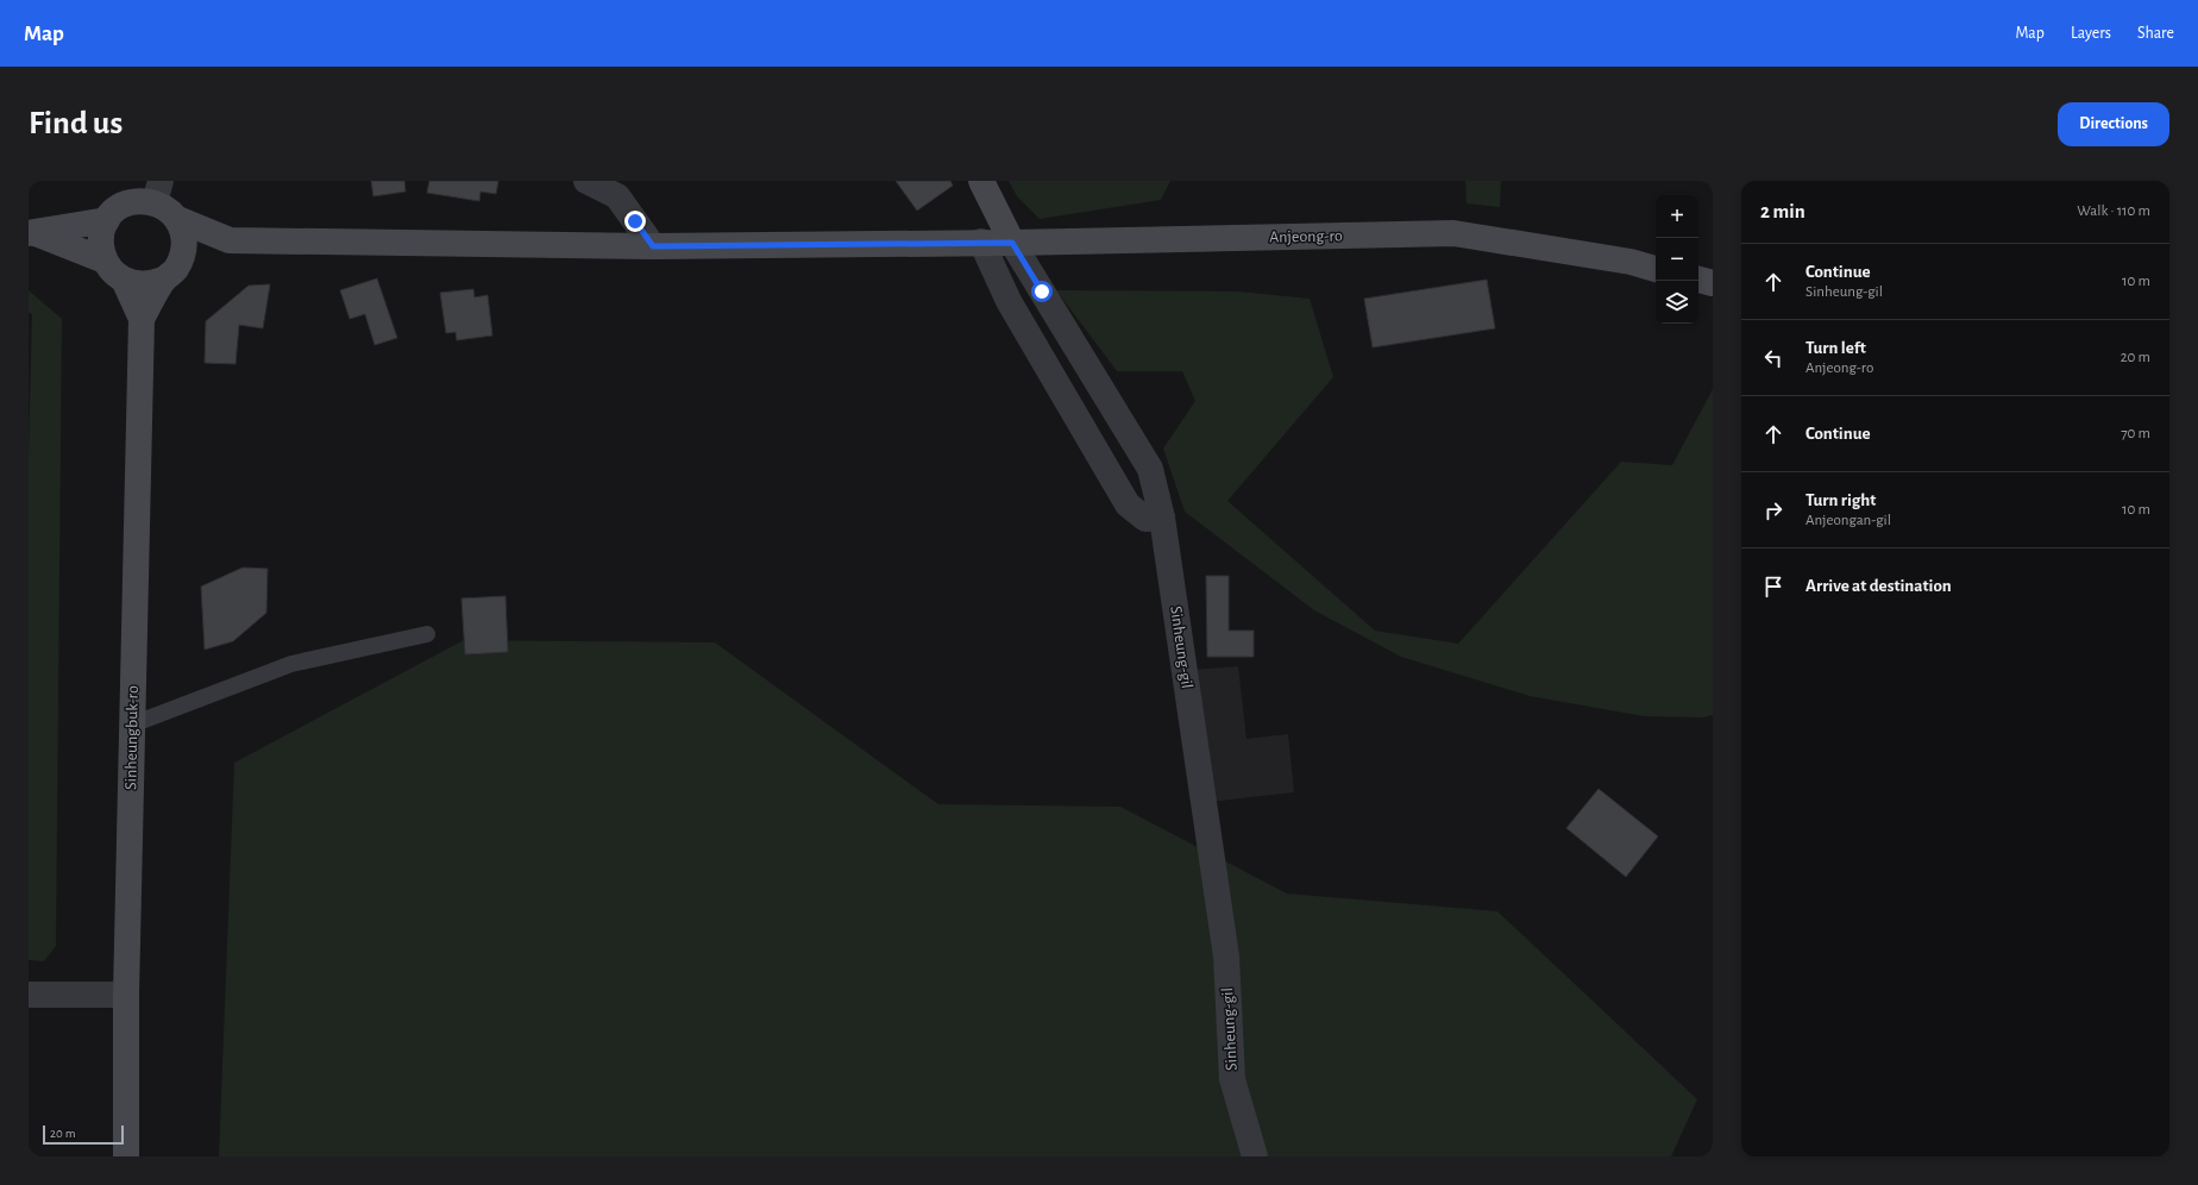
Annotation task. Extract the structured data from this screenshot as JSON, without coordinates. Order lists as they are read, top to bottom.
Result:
{
  "streets": {
    "street": ["Anjeong-ro", "Sinheung-gil", "Sinheungbuk-ro"]
  },
  "crossings": [
    ["Anjeong-ro", "Sinheung-gil"]
  ],
  "scale_bar": "20 m",
  "page": {
    "header": "Map",
    "nav": ["Map", "Layers", "Share"],
    "buttons": "Directions",
    "title": "Find us",
    "heading": ["2 min", "Walk · 110 m"],
    "map_buttons": ["+", "−"],
    "list": [
      ["Continue", "Sinheung-gil", "10 m"],
      ["Turn left", "Anjeong-ro", "20 m"],
      ["Continue", "70 m"],
      ["Turn right", "Anjeongan-gil", "10 m"],
      "Arrive at destination"
    ],
    "scale": "20 m"
  }
}
